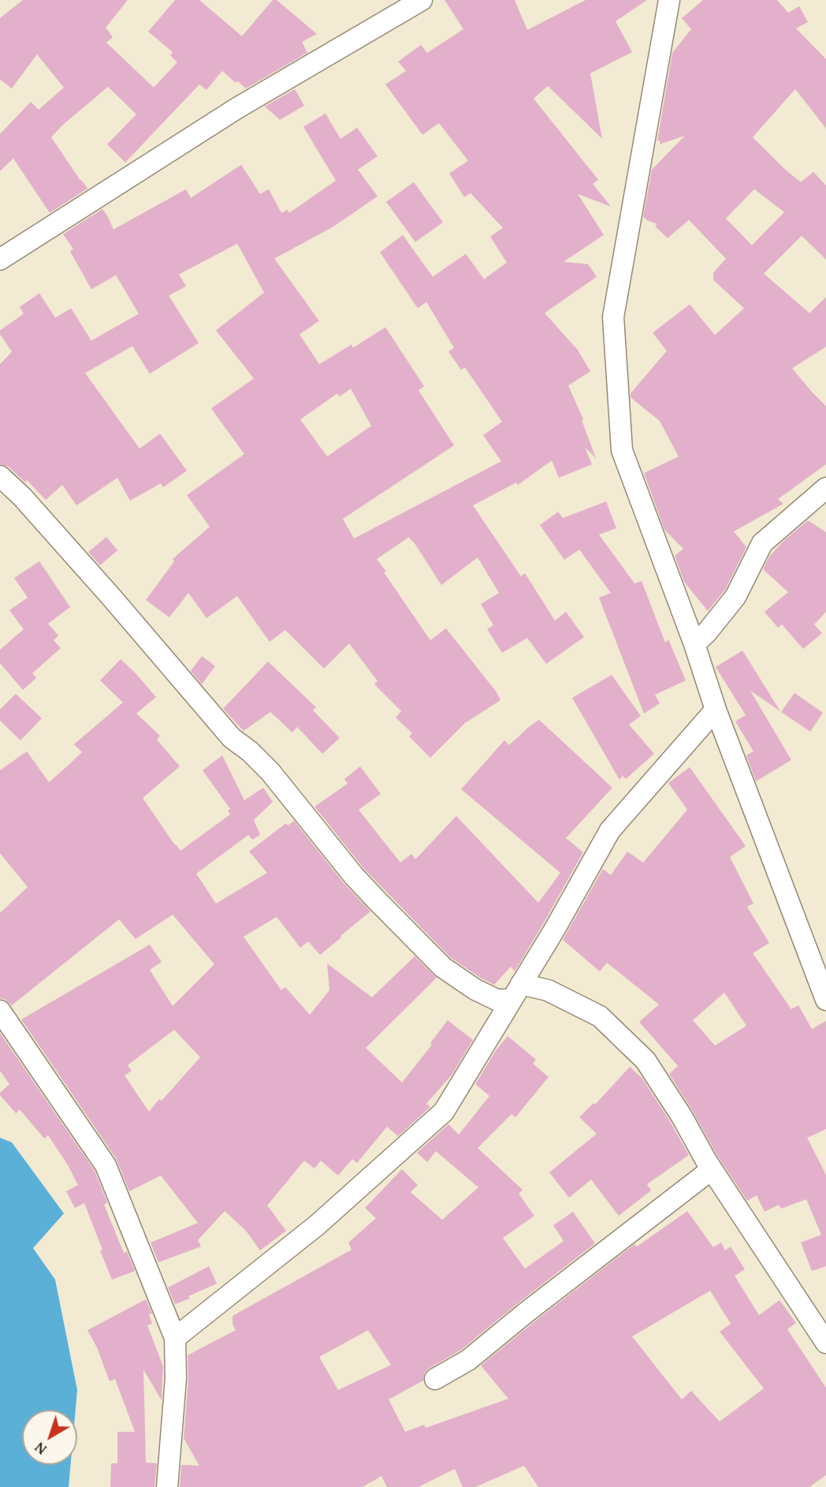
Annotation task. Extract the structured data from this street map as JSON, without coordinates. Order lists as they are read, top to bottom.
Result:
{
  "north": "bottom left"
}
